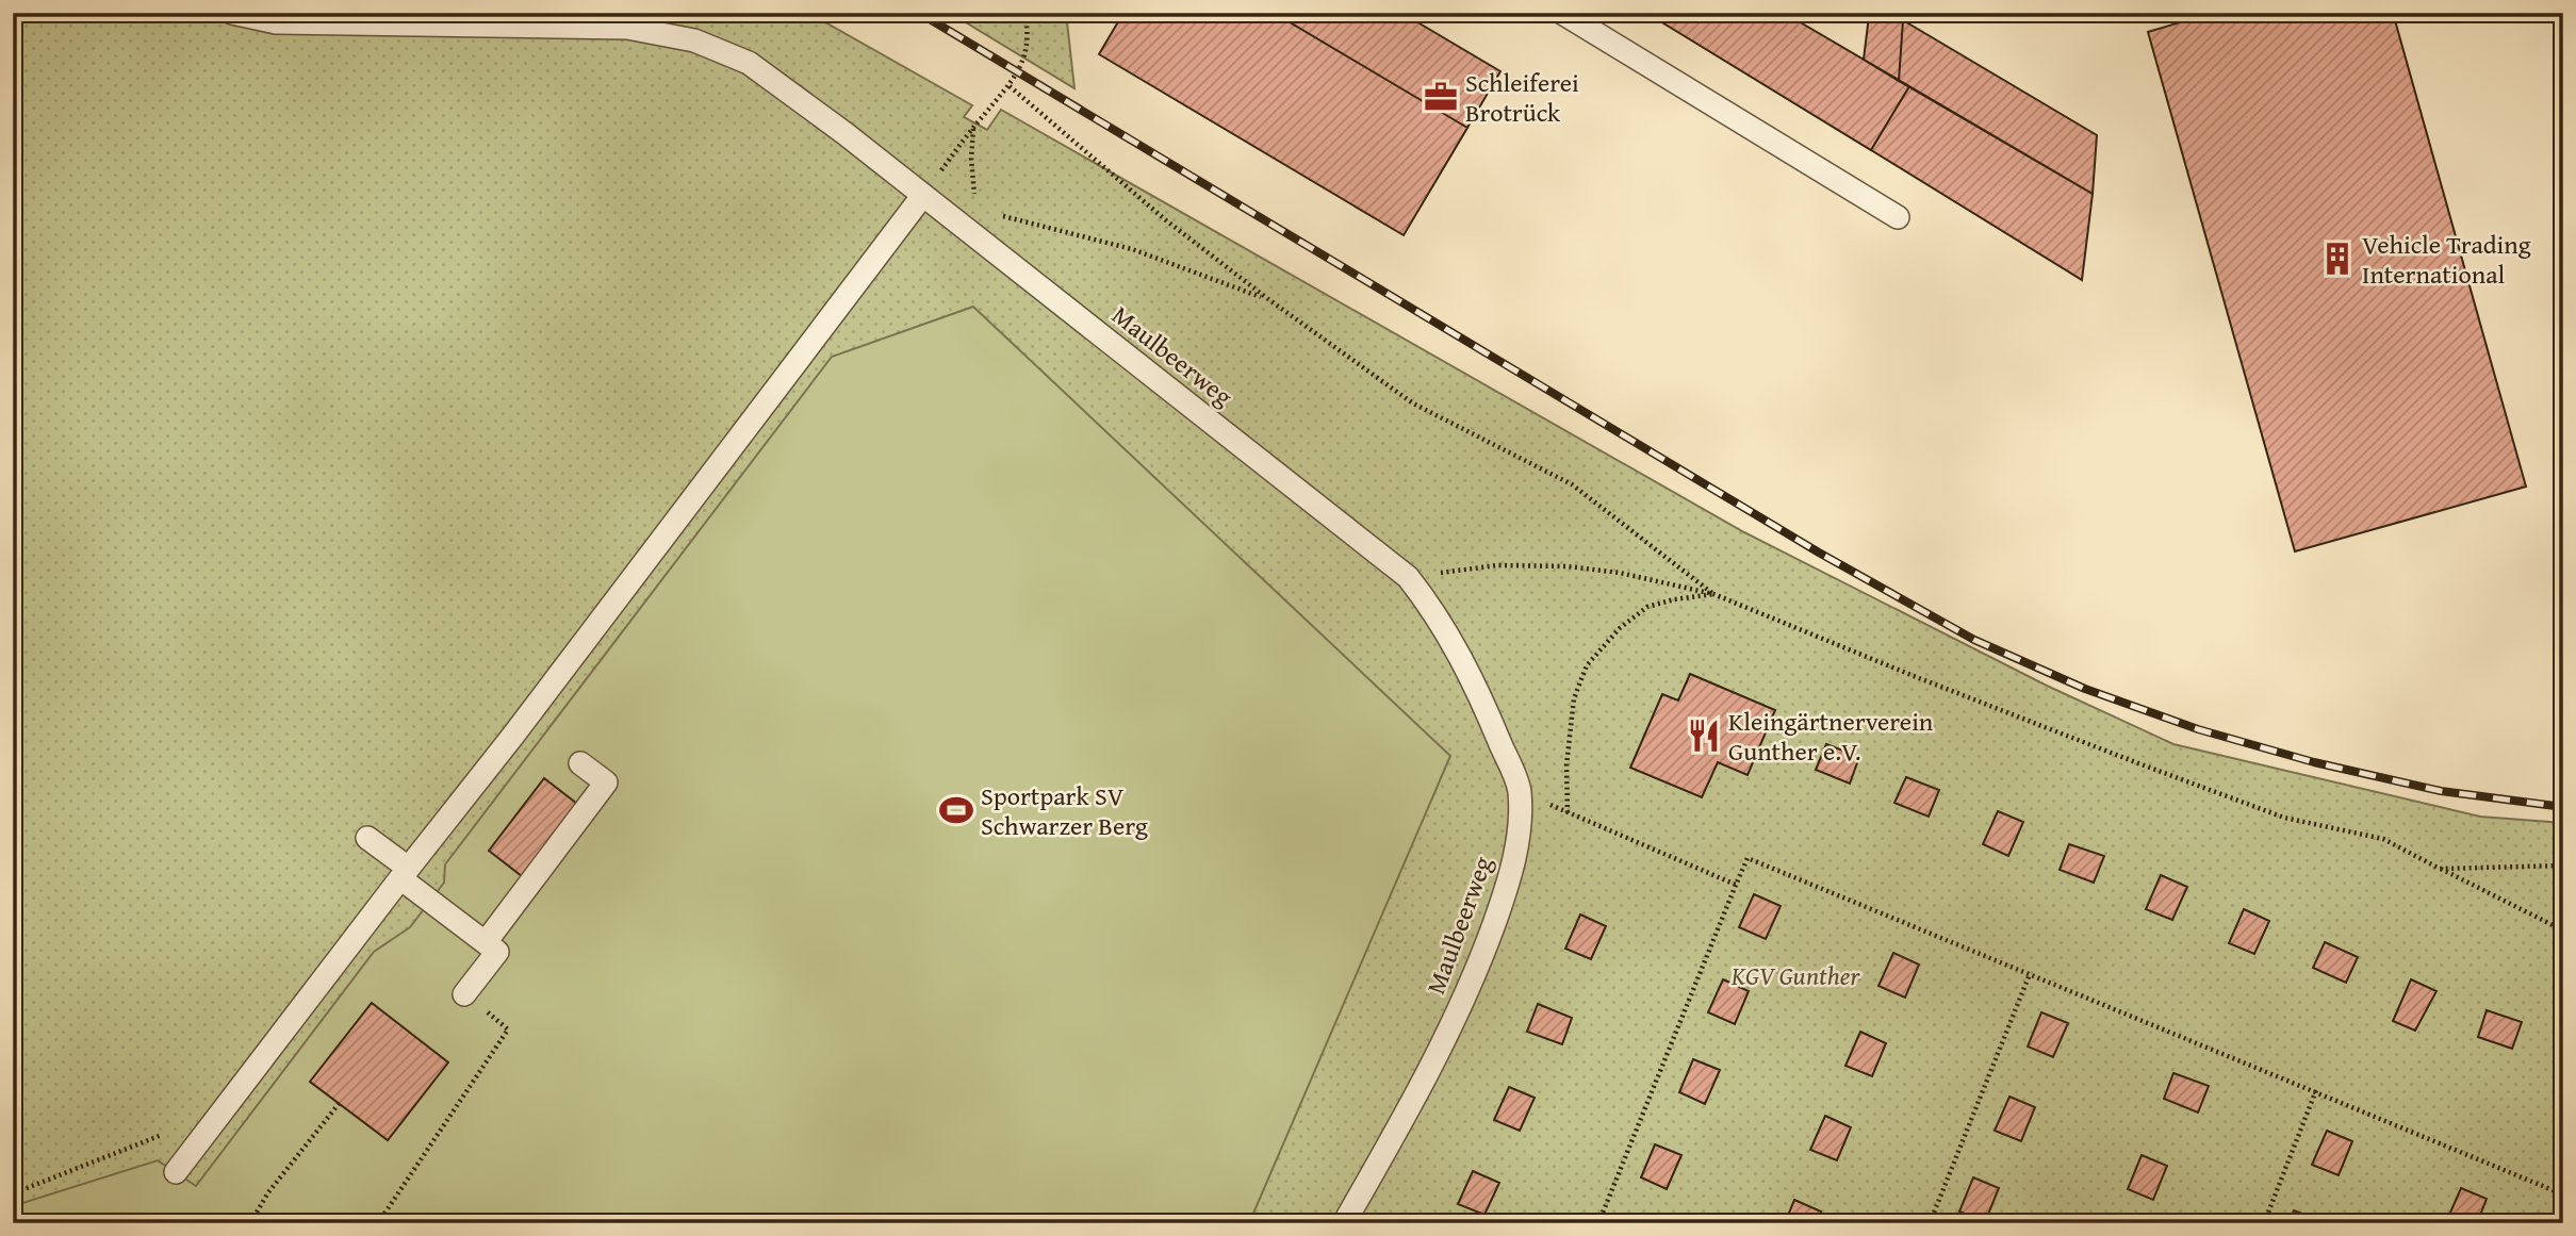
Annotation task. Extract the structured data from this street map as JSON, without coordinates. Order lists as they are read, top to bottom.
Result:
{
  "streets": {
    "lane": ["Maulbeerweg"]
  },
  "parks": ["KGV Gunther"],
  "places": {
    "office": ["Schleiferei Brotrück"],
    "building": ["Vehicle Trading International"],
    "restaurant": ["Kleingärtnerverein Gunther e.V."],
    "sports": ["Sportpark SV Schwarzer Berg"]
  }
}
